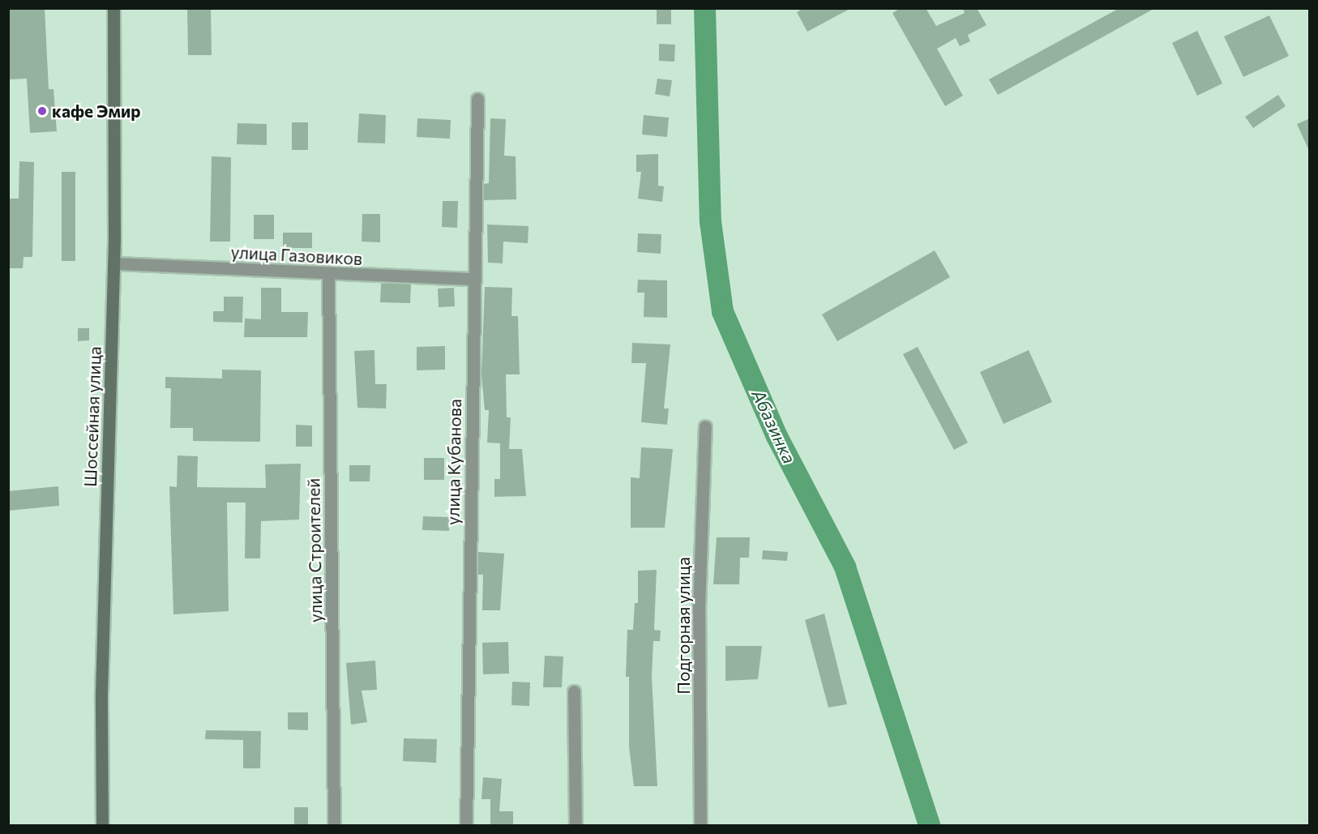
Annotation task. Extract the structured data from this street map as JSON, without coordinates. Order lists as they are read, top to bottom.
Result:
{
  "streets": {
    "main road": ["Шоссейная улица"],
    "street": [
      "улица Газовиков",
      "улица Кубанова",
      "улица Строителей",
      "Подгорная улица"
    ]
  },
  "crossings": [
    ["улица Газовиков", "Шоссейная улица"],
    ["улица Газовиков", "улица Кубанова"],
    ["улица Газовиков", "улица Строителей"]
  ],
  "water": ["Абазинка"],
  "places": ["кафе Эмир"]
}
